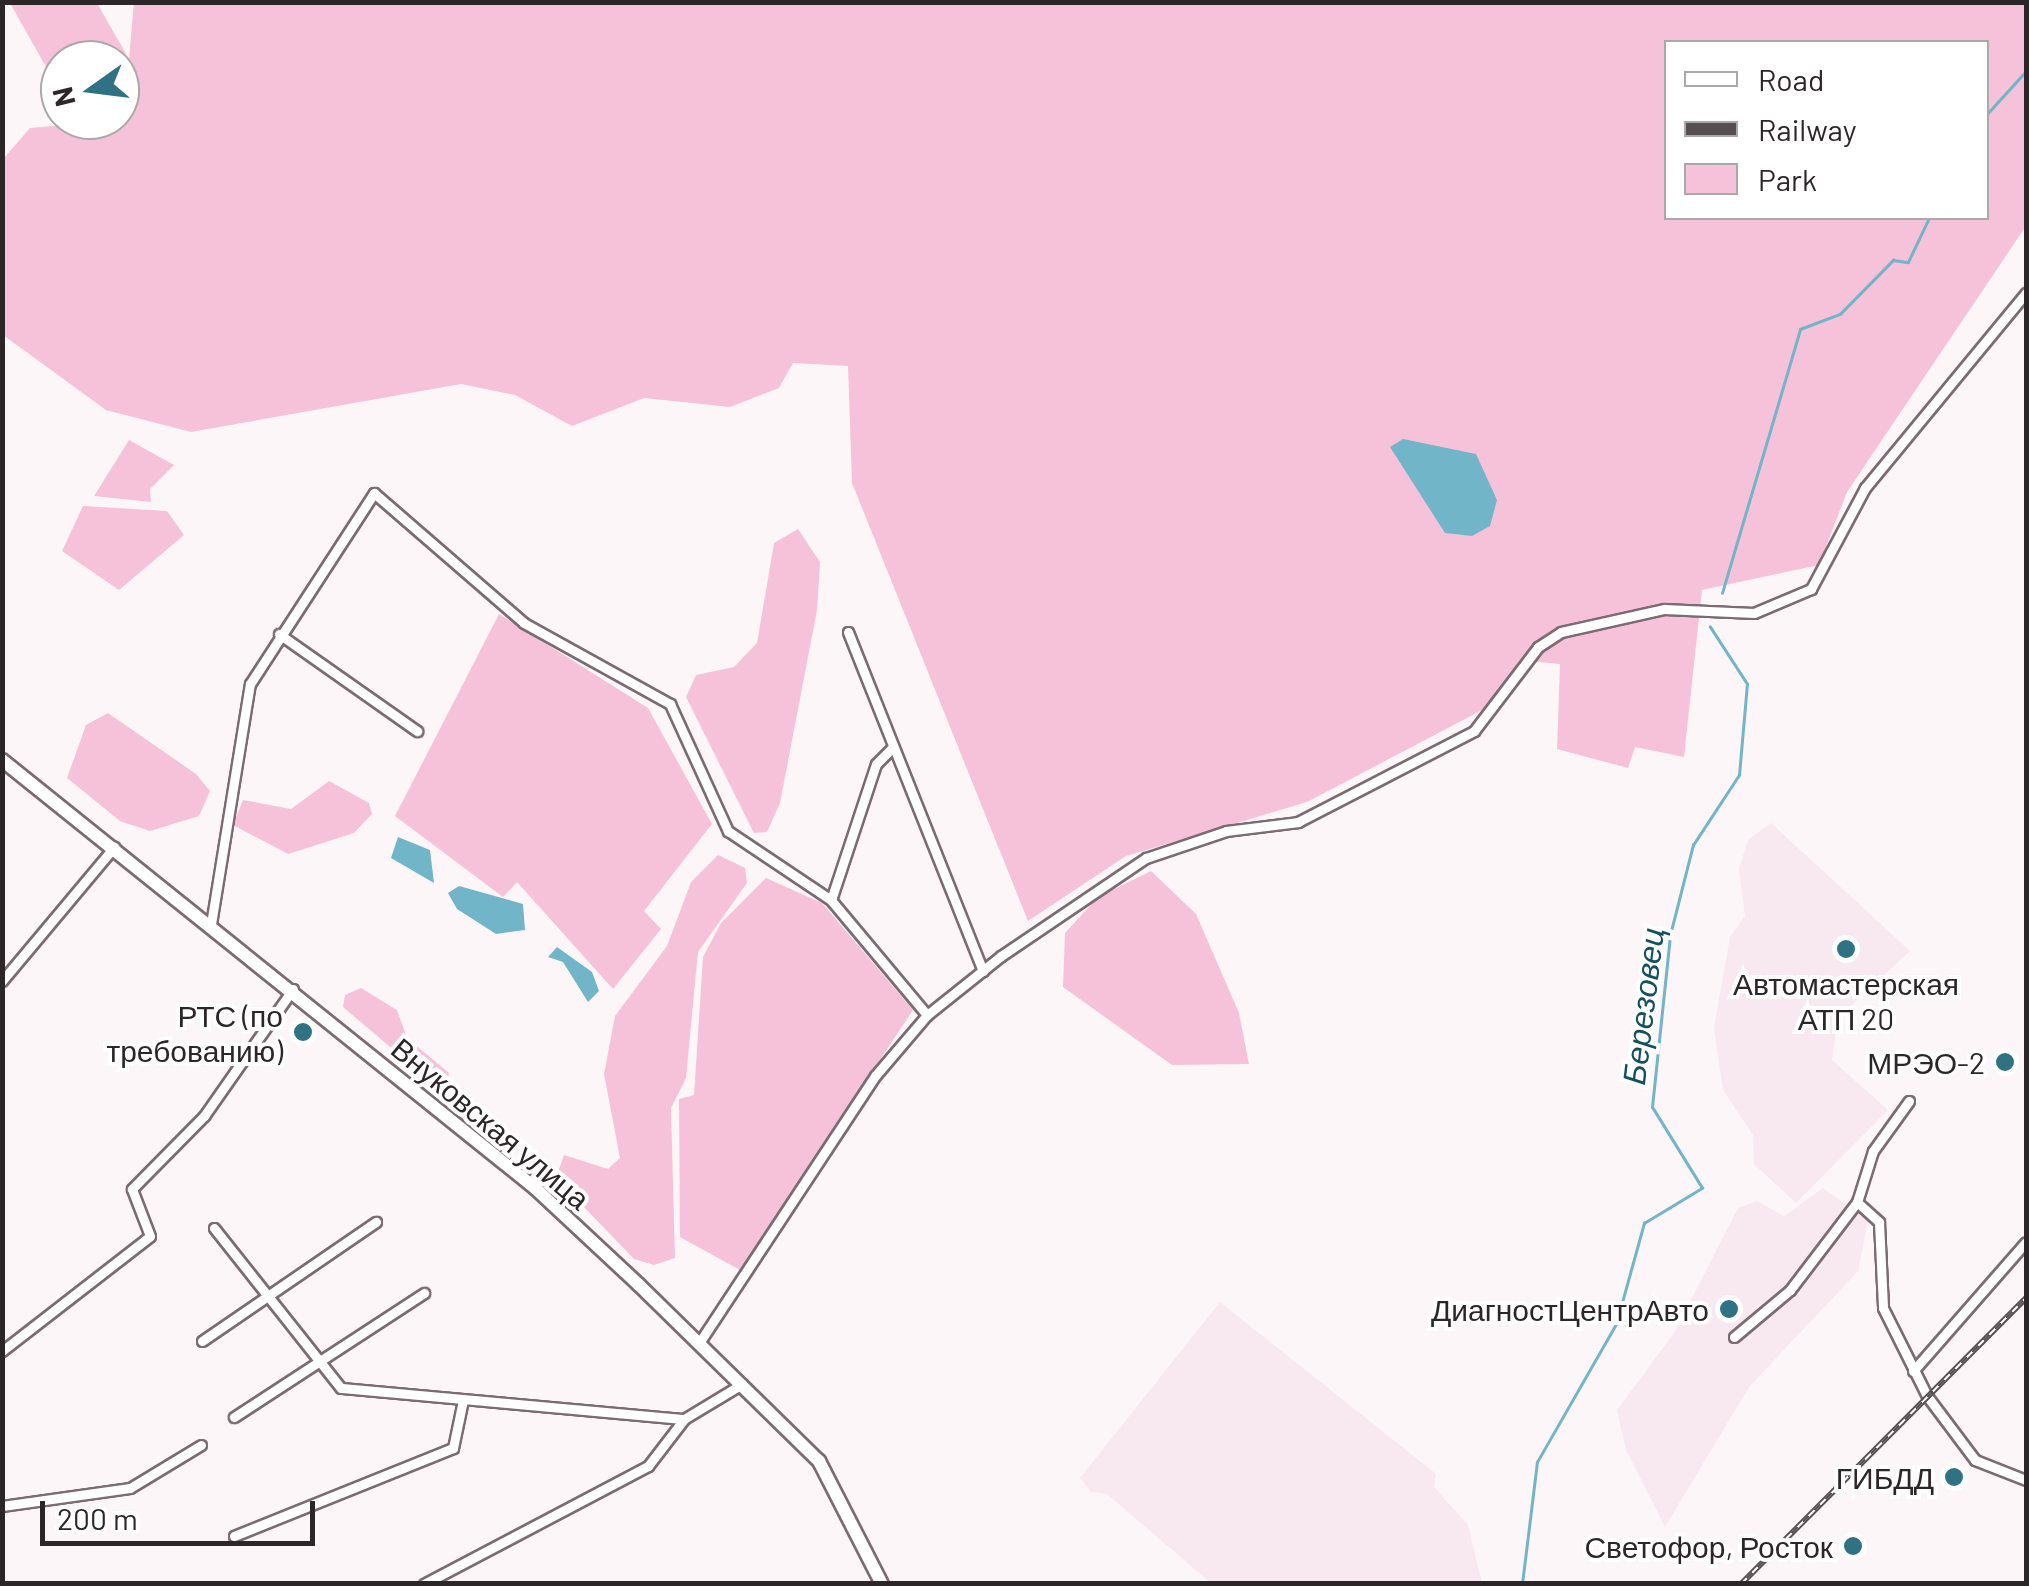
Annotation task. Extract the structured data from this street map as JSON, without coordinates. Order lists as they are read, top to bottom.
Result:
{
  "streets": {
    "main road": ["Внуковская улица"]
  },
  "water": ["Березовец"],
  "places": [
    "Автомастерская АТП 20",
    "РТС (по требованию)",
    "МРЭО-2",
    "ДиагностЦентрАвто",
    "ГИБДД",
    "Светофор, Росток"
  ],
  "legend": ["Road", "Railway", "Park"],
  "scale_bar": "200 m",
  "north": "left"
}
